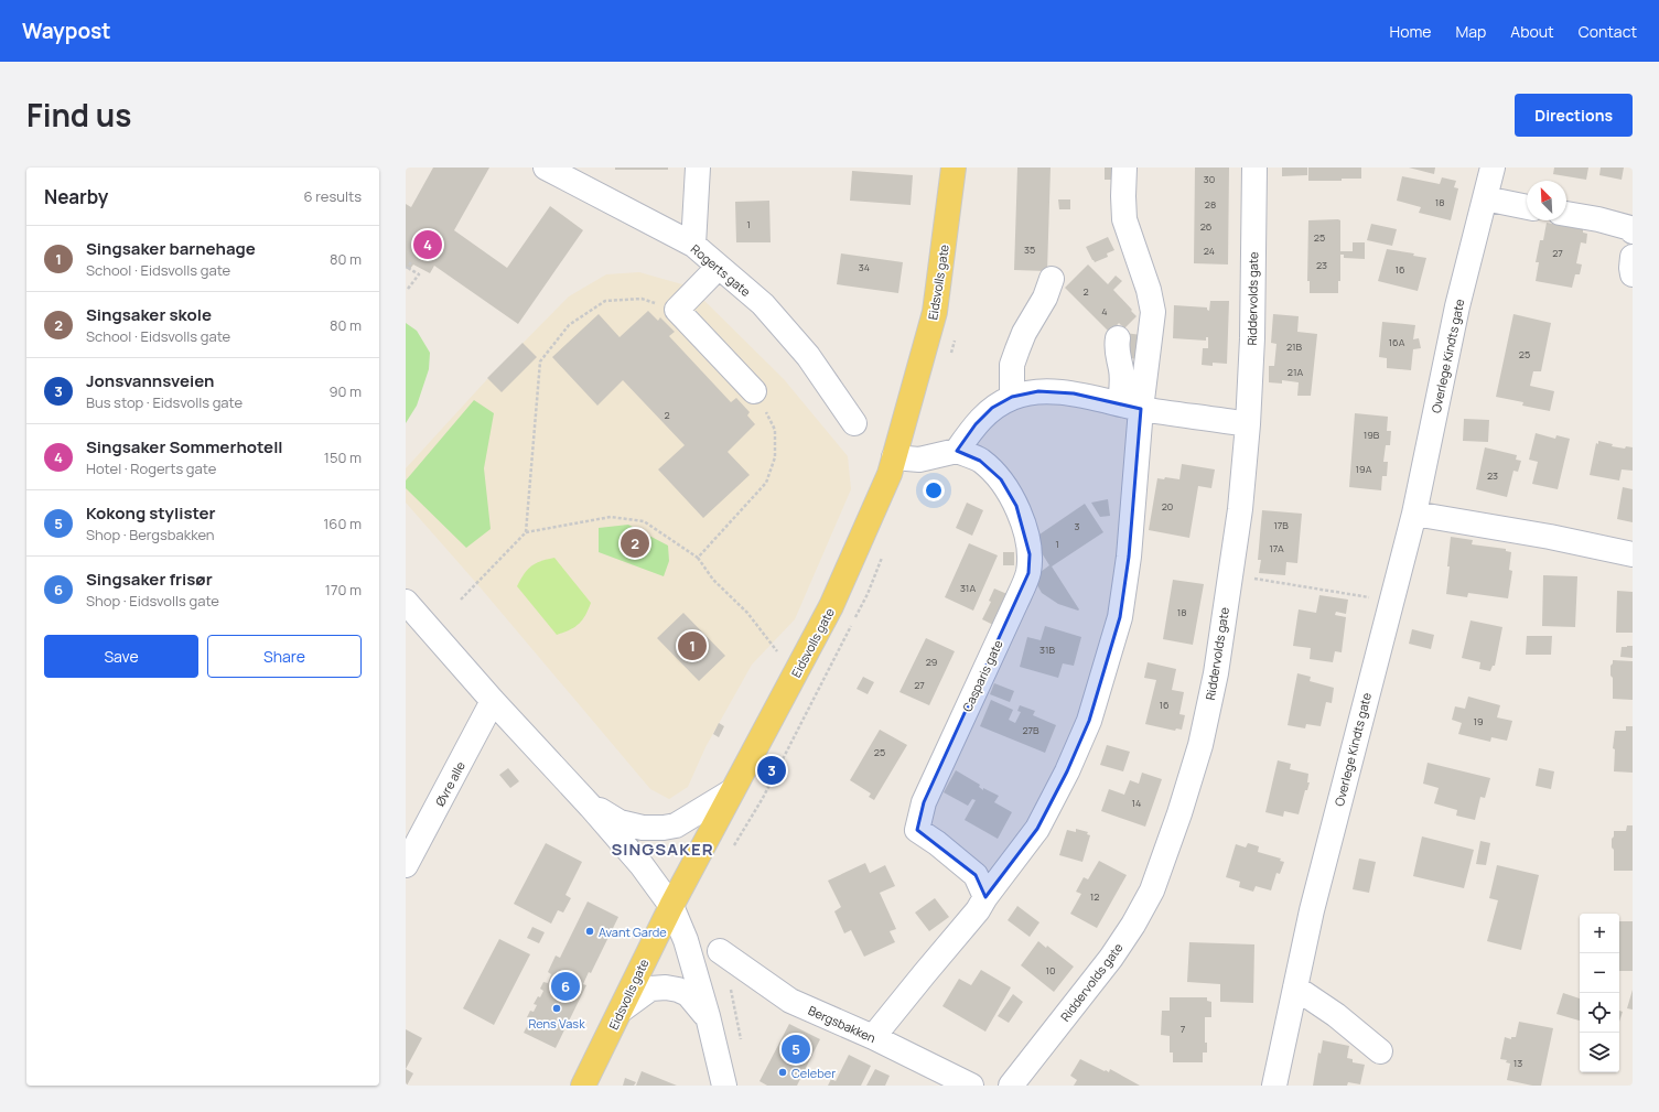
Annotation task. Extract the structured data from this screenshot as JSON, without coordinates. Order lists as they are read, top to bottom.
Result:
{
  "streets": {
    "main road": ["Eidsvolls gate"],
    "street": [
      "Rogerts gate",
      "Riddervolds gate",
      "Overlege Kindts gate",
      "Casparis gate",
      "Øvre alle",
      "Bergsbakken"
    ]
  },
  "districts": ["SINGSAKER"],
  "places": ["Avant Garde", "Rens Vask", "Celeber"],
  "house_numbers": [
    "30",
    "18",
    "28",
    "1",
    "26",
    "25",
    "35",
    "24",
    "27",
    "23",
    "34",
    "16",
    "2",
    "4",
    "16A",
    "21B",
    "25",
    "21A",
    "2",
    "19B",
    "19A",
    "23",
    "20",
    "17B",
    "3",
    "1",
    "17A",
    "31A",
    "18",
    "31B",
    "29",
    "27",
    "16",
    "19",
    "27B",
    "25",
    "14",
    "12",
    "10",
    "7",
    "13"
  ],
  "north": "top left",
  "page": {
    "header": "Waypost",
    "nav": [
      "Home",
      "Map",
      "About",
      "Contact"
    ],
    "title": "Find us",
    "buttons": [
      "Directions",
      ["Save", "Share"]
    ],
    "heading": ["Nearby", "6 results"],
    "list": [
      {
        "mark": "1",
        "name": "Singsaker barnehage",
        "note": "School · Eidsvolls gate",
        "value": "80 m"
      },
      {
        "mark": "2",
        "name": "Singsaker skole",
        "note": "School · Eidsvolls gate",
        "value": "80 m"
      },
      {
        "mark": "3",
        "name": "Jonsvannsveien",
        "note": "Bus stop · Eidsvolls gate",
        "value": "90 m"
      },
      {
        "mark": "4",
        "name": "Singsaker Sommerhotell",
        "note": "Hotel · Rogerts gate",
        "value": "150 m"
      },
      {
        "mark": "5",
        "name": "Kokong stylister",
        "note": "Shop · Bergsbakken",
        "value": "160 m"
      },
      {
        "mark": "6",
        "name": "Singsaker frisør",
        "note": "Shop · Eidsvolls gate",
        "value": "170 m"
      }
    ],
    "pins": [
      "4",
      "2",
      "1",
      "3",
      "6",
      "5"
    ],
    "map_buttons": ["+", "−"]
  }
}
